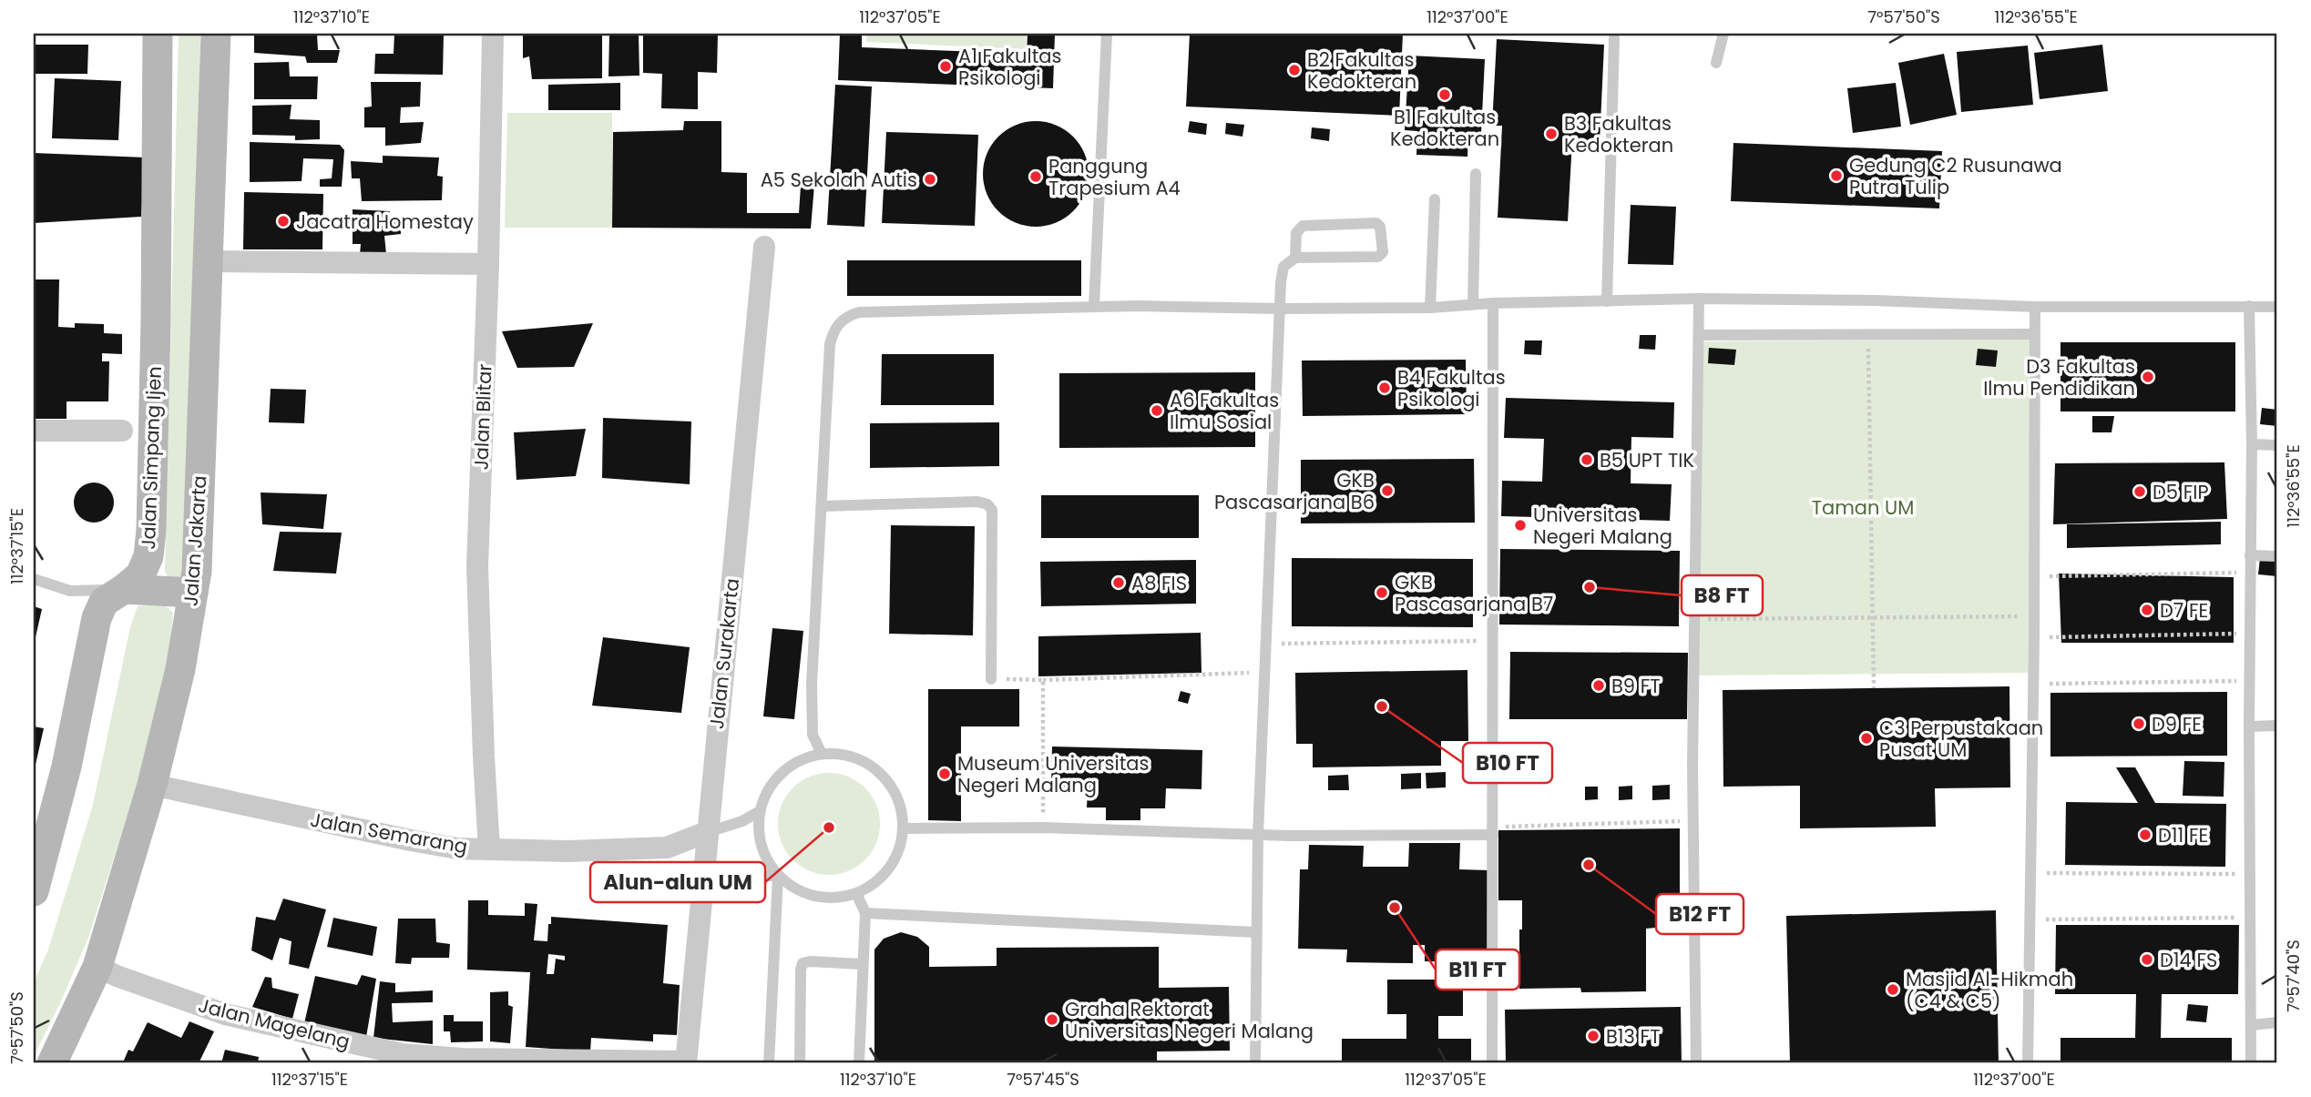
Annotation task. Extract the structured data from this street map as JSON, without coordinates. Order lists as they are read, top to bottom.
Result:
{
  "streets": {
    "main road": ["Jalan Simpang Ijen", "Jalan Jakarta"],
    "street": [
      "Jalan Blitar",
      "Jalan Surakarta",
      "Jalan Semarang",
      "Jalan Magelang"
    ]
  },
  "crossings": [
    ["Jalan Blitar", "Jalan Semarang"],
    ["Jalan Jakarta", "Jalan Semarang"],
    ["Jalan Jakarta", "Jalan Magelang"],
    ["Jalan Surakarta", "Jalan Semarang"],
    ["Jalan Surakarta", "Jalan Magelang"]
  ],
  "parks": ["Taman UM"],
  "places": [
    "A1 Fakultas Psikologi",
    "B2 Fakultas Kedokteran",
    "B1 Fakultas Kedokteran",
    "B3 Fakultas Kedokteran",
    "Gedung C2 Rusunawa Putra Tulip",
    "Panggung Trapesium A4",
    "A5 Sekolah Autis",
    "Jacatra Homestay",
    "D3 Fakultas Ilmu Pendidikan",
    "B4 Fakultas Psikologi",
    "A6 Fakultas Ilmu Sosial",
    "B5 UPT TIK",
    "GKB Pascasarjana B6",
    "D5 FIP",
    "Universitas Negeri Malang",
    "A8 FIS",
    "B8 FT",
    "GKB Pascasarjana B7",
    "D7 FE",
    "B9 FT",
    "B10 FT",
    "D9 FE",
    "C3 Perpustakaan Pusat UM",
    "Museum Universitas Negeri Malang",
    "Alun-alun UM",
    "D11 FE",
    "B12 FT",
    "B11 FT",
    "D14 FS",
    "Masjid Al-Hikmah (C4 & C5)",
    "Graha Rektorat Universitas Negeri Malang",
    "B13 FT"
  ],
  "coordinates": [
    "112°37'10\"E",
    "112°37'05\"E",
    "112°37'00\"E",
    "7°57'50\"S",
    "112°36'55\"E",
    "112°37'15\"E",
    "7°57'40\"S",
    "7°57'45\"S"
  ]
}
